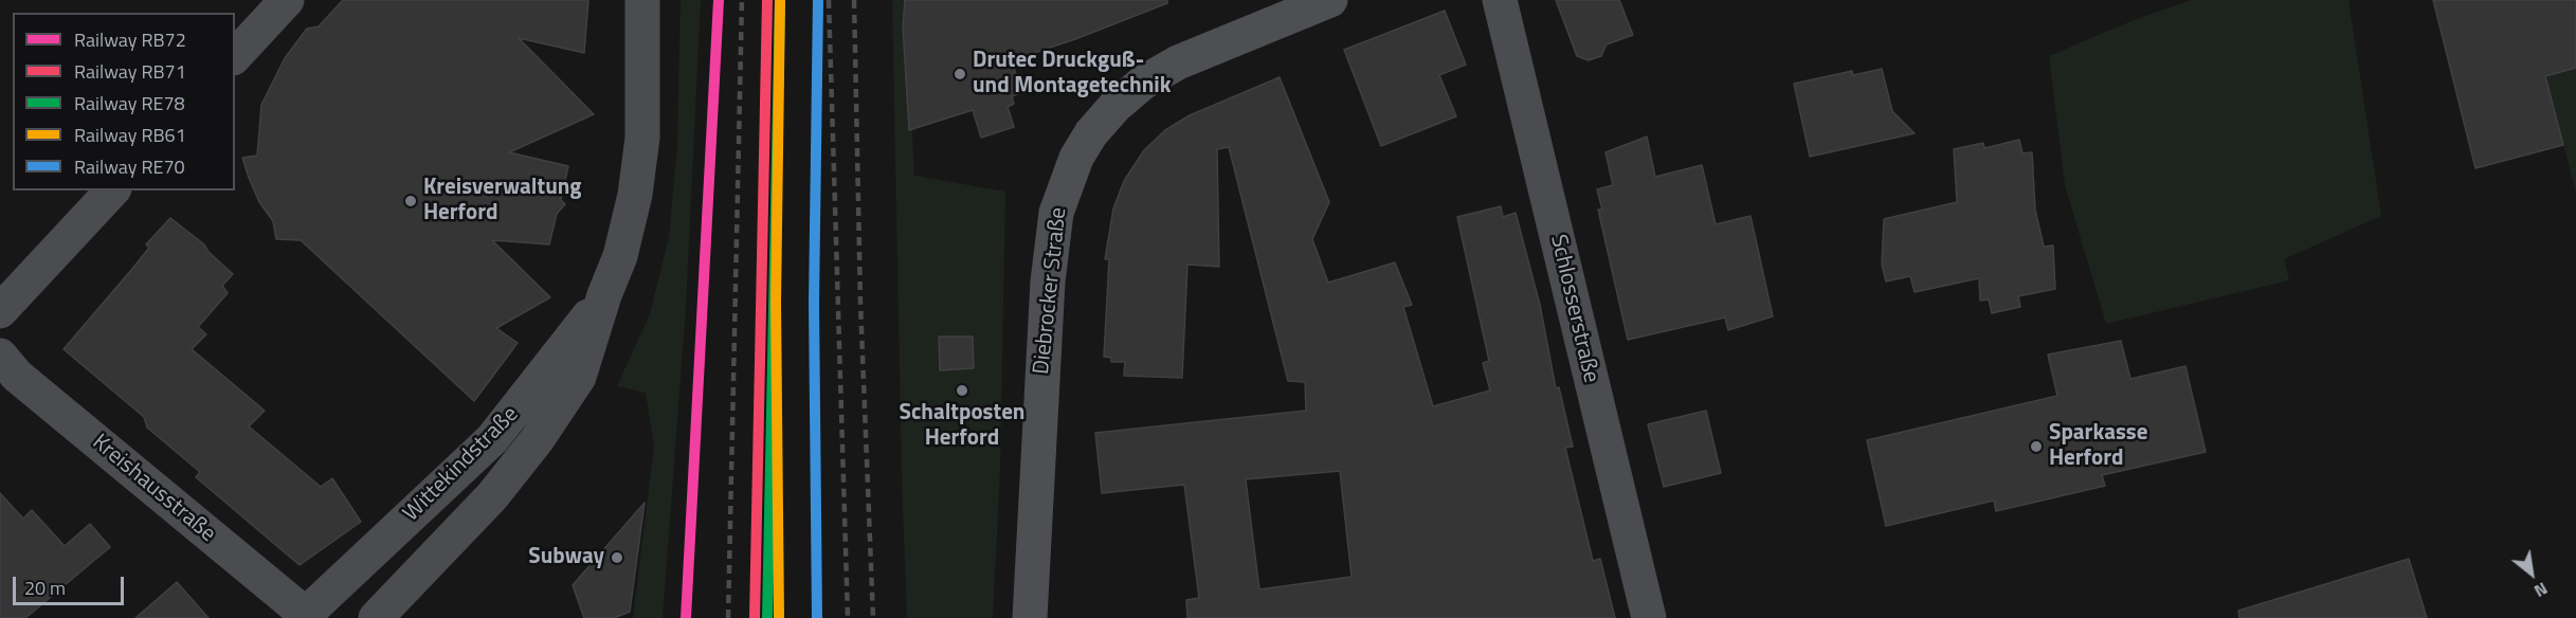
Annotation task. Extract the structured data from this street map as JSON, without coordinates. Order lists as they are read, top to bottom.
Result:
{
  "streets": {
    "main road": ["Diebrocker Straße"],
    "street": ["Schlosserstraße", "Wittekindstraße", "Kreishausstraße"]
  },
  "crossings": [
    ["Wittekindstraße", "Kreishausstraße"]
  ],
  "places": [
    "Drutec Druckguß- und Montagetechnik",
    "Kreisverwaltung Herford",
    "Schaltposten Herford",
    "Sparkasse Herford",
    "Subway"
  ],
  "lines": [
    "rail line RB72",
    "rail line RB71",
    "rail line RE78",
    "rail line RB61",
    "rail line RE70"
  ],
  "legend": [
    "Railway RB72",
    "Railway RB71",
    "Railway RE78",
    "Railway RB61",
    "Railway RE70"
  ],
  "scale_bar": "20 m",
  "north": "bottom right"
}
